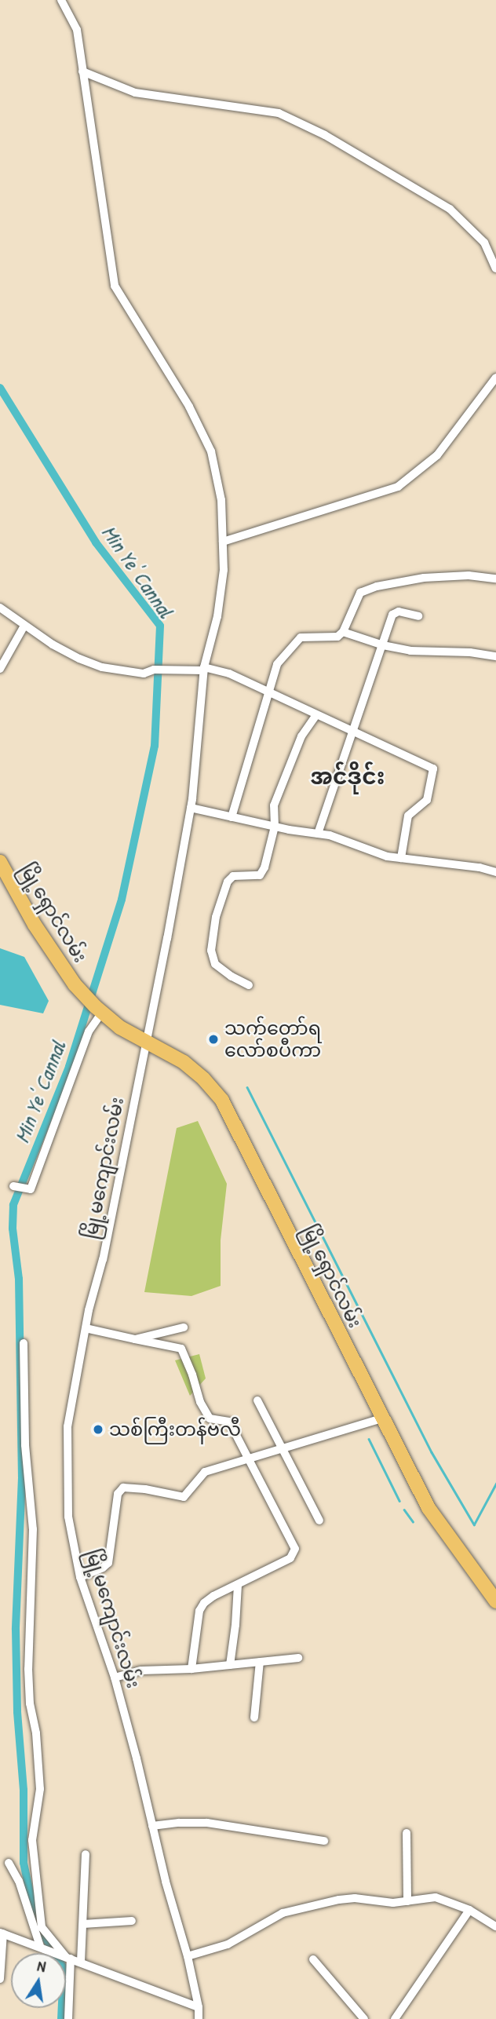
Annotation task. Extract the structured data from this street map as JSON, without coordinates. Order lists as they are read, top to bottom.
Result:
{
  "streets": {
    "main road": ["မြို့ရှောင်လမ်း"],
    "street": ["မြို့မကျောင်းလမ်း"]
  },
  "crossings": [
    ["မြို့ရှောင်လမ်း", "မြို့မကျောင်းလမ်း"]
  ],
  "districts": ["အင်ဒိုင်း"],
  "water": ["Min Ye' Cannal"],
  "places": ["သက်တော်ရ လော်စပီကာ", "သစ်ကြီးတန်ဗလီ"],
  "north": "top"
}
